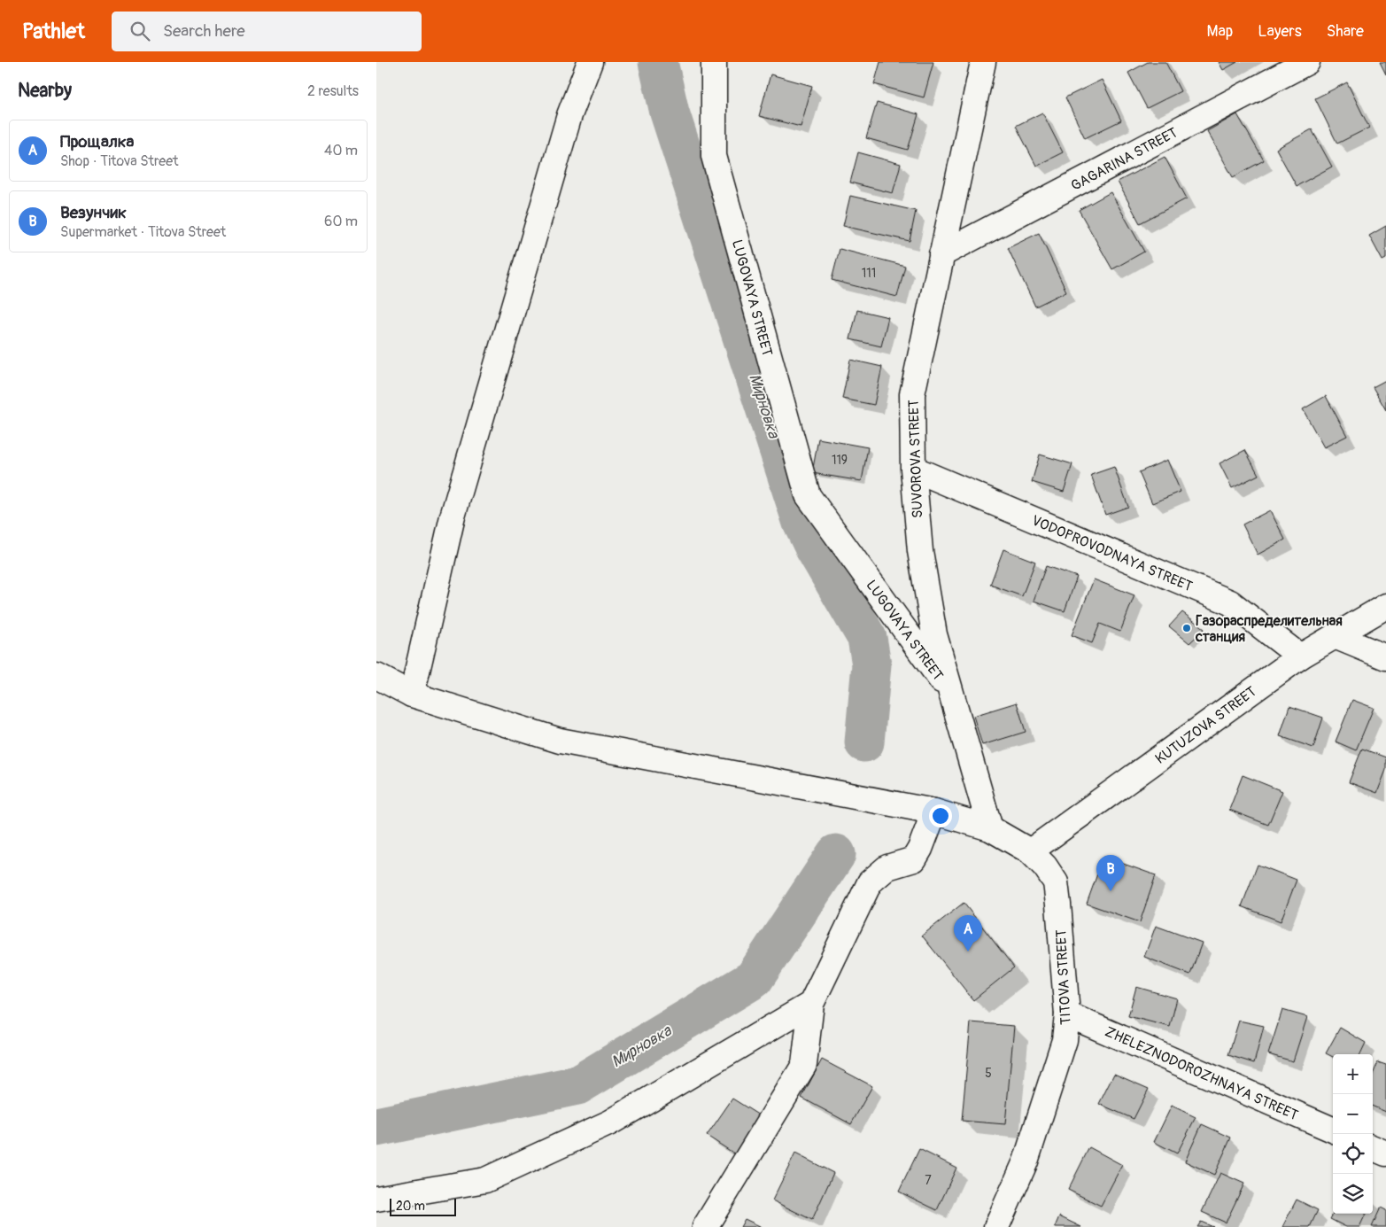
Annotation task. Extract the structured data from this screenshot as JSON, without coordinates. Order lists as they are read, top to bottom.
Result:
{
  "streets": {
    "street": [
      "GAGARINA STREET",
      "LUGOVAYA STREET",
      "SUVOROVA STREET",
      "VODOPROVODNAYA STREET",
      "KUTUZOVA STREET",
      "TITOVA STREET",
      "ZHELEZNODOROZHNAYA STREET"
    ]
  },
  "crossings": [
    ["GAGARINA STREET", "SUVOROVA STREET"],
    ["LUGOVAYA STREET", "SUVOROVA STREET"],
    ["SUVOROVA STREET", "VODOPROVODNAYA STREET"],
    ["SUVOROVA STREET", "TITOVA STREET"],
    ["VODOPROVODNAYA STREET", "KUTUZOVA STREET"],
    ["KUTUZOVA STREET", "TITOVA STREET"],
    ["TITOVA STREET", "ZHELEZNODOROZHNAYA STREET"]
  ],
  "water": ["Мирновка"],
  "places": ["Газораспределительная станция"],
  "house_numbers": [
    "111",
    "119",
    "5",
    "7"
  ],
  "scale_bar": "20 m",
  "page": {
    "header": "Pathlet",
    "search": "Search here",
    "nav": ["Map", "Layers", "Share"],
    "heading": ["Nearby", "2 results"],
    "list": [
      {
        "mark": "A",
        "name": "Прощалка",
        "note": "Shop · Titova Street",
        "value": "40 m"
      },
      {
        "mark": "B",
        "name": "Везунчик",
        "note": "Supermarket · Titova Street",
        "value": "60 m"
      }
    ],
    "pins": ["B", "A"],
    "map_buttons": ["+", "−"],
    "scale": "20 m"
  }
}
